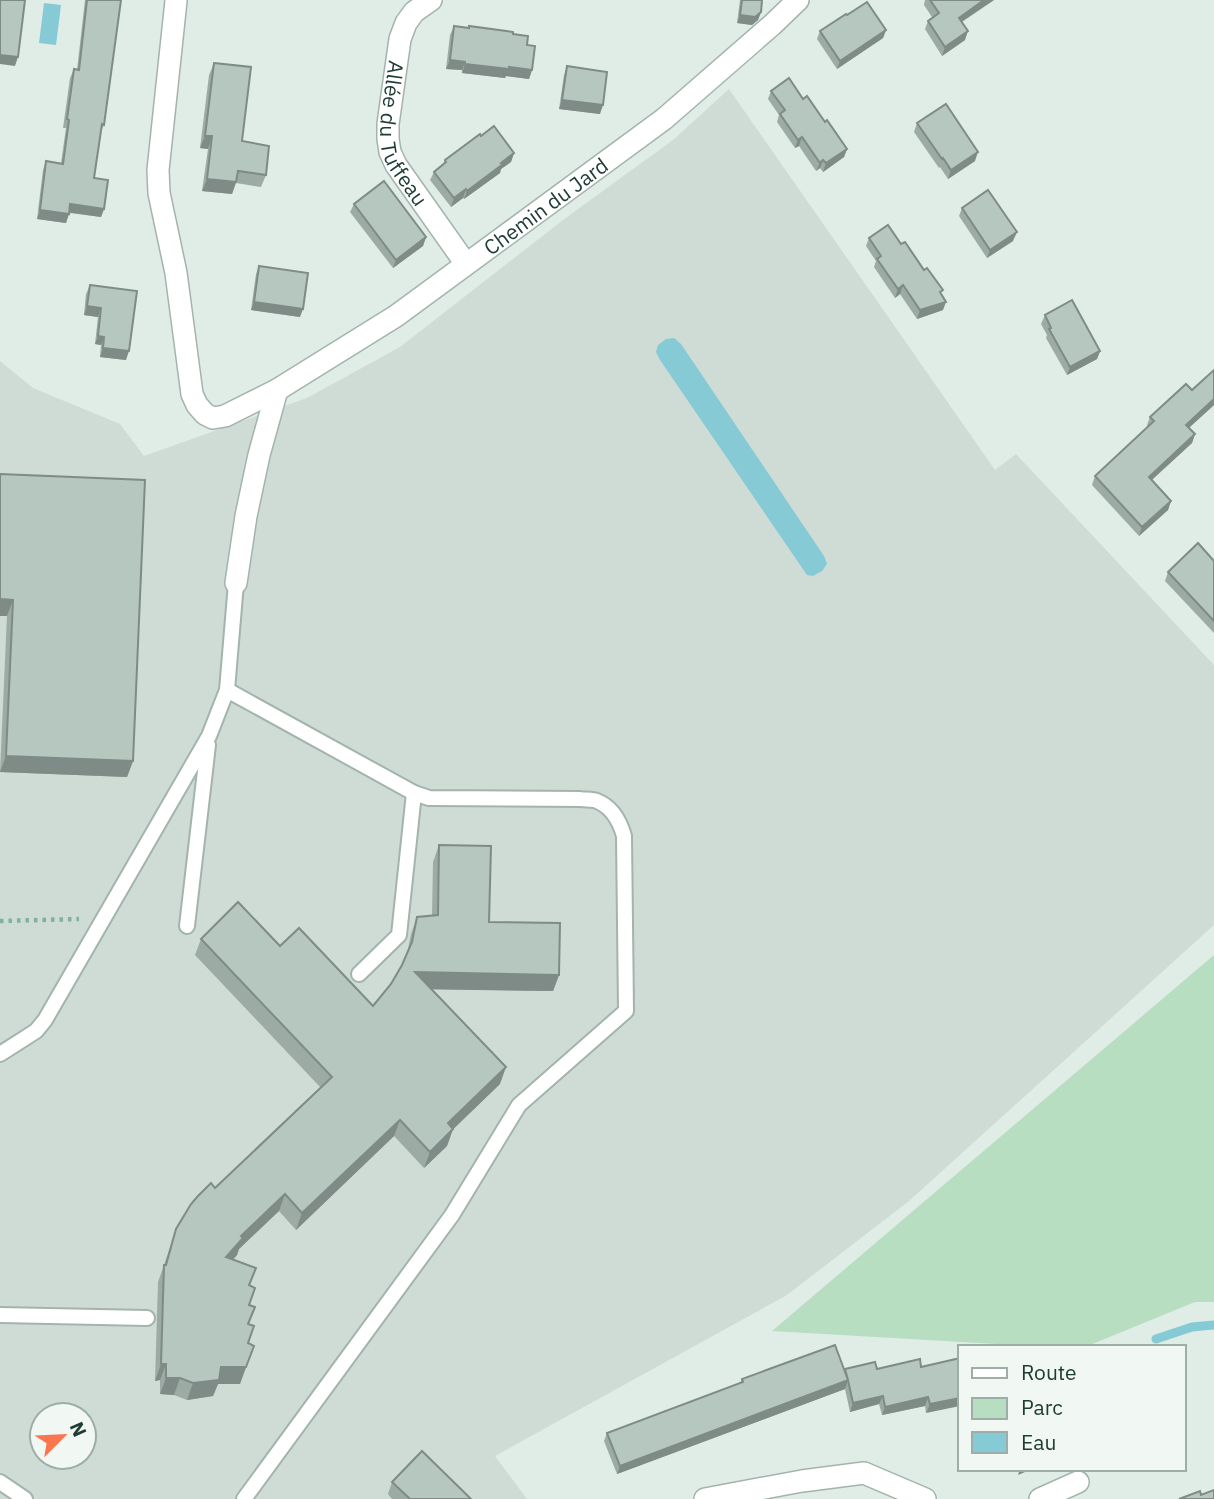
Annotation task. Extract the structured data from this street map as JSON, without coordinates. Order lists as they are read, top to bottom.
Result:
{
  "streets": {
    "street": ["Allée du Tuffeau", "Chemin du Jard"]
  },
  "crossings": [
    ["Allée du Tuffeau", "Chemin du Jard"]
  ],
  "legend": ["Route", "Parc", "Eau"],
  "north": "top right"
}
